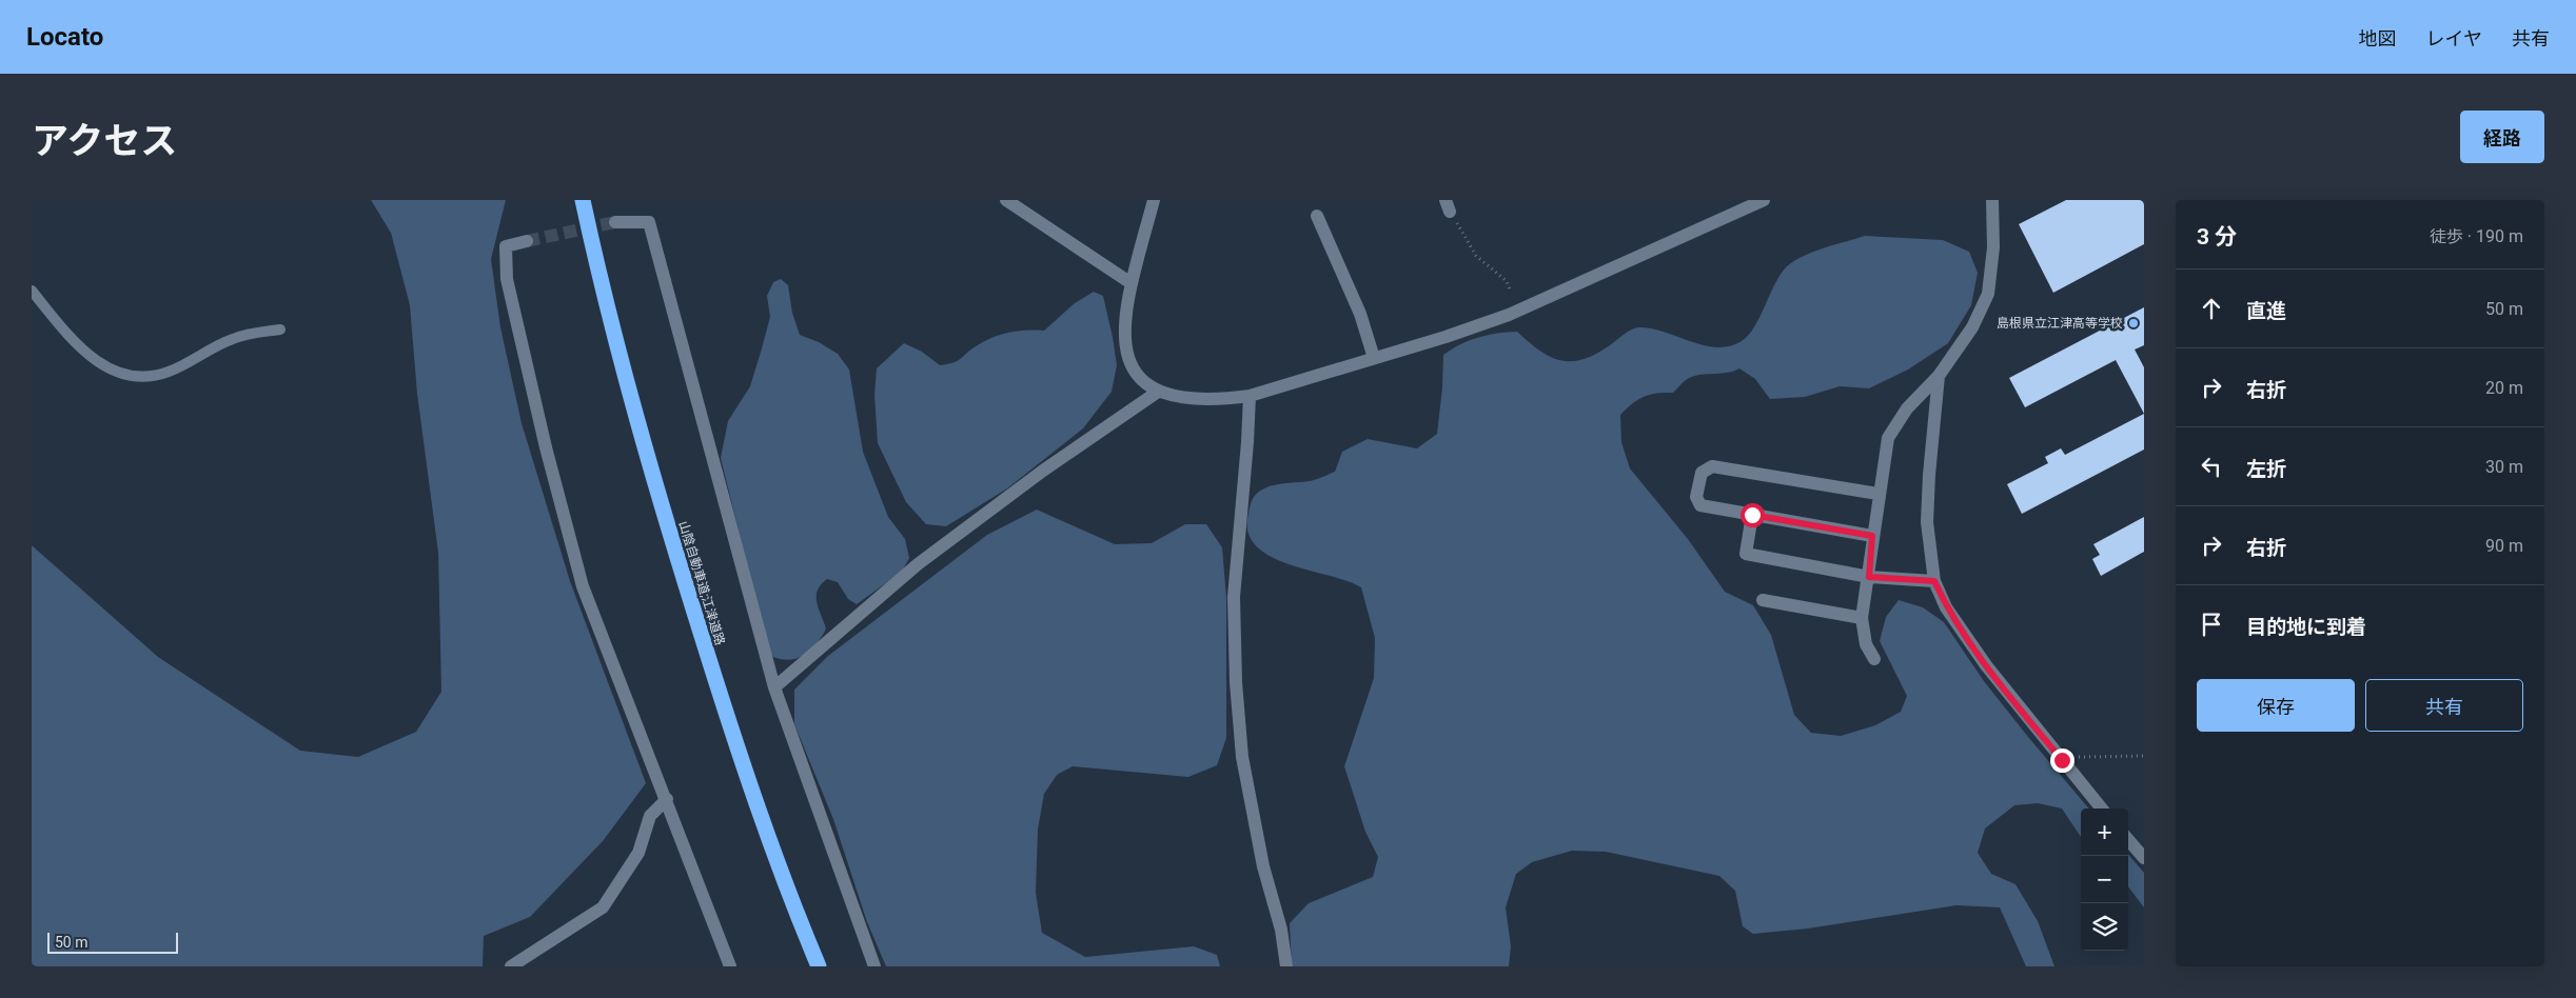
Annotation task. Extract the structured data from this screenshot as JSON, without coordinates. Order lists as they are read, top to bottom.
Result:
{
  "streets": {
    "highway": ["山陰自動車道;江津道路"]
  },
  "places": ["島根県立江津高等学校"],
  "scale_bar": "50 m",
  "page": {
    "header": "Locato",
    "nav": ["地図", "レイヤ", "共有"],
    "title": "アクセス",
    "buttons": [
      "経路",
      ["保存", "共有"]
    ],
    "heading": ["3 分", "徒歩 · 190 m"],
    "list": [
      ["直進", "50 m"],
      ["右折", "20 m"],
      ["左折", "30 m"],
      ["右折", "90 m"],
      "目的地に到着"
    ],
    "map_buttons": ["+", "−"],
    "scale": "50 m"
  }
}
